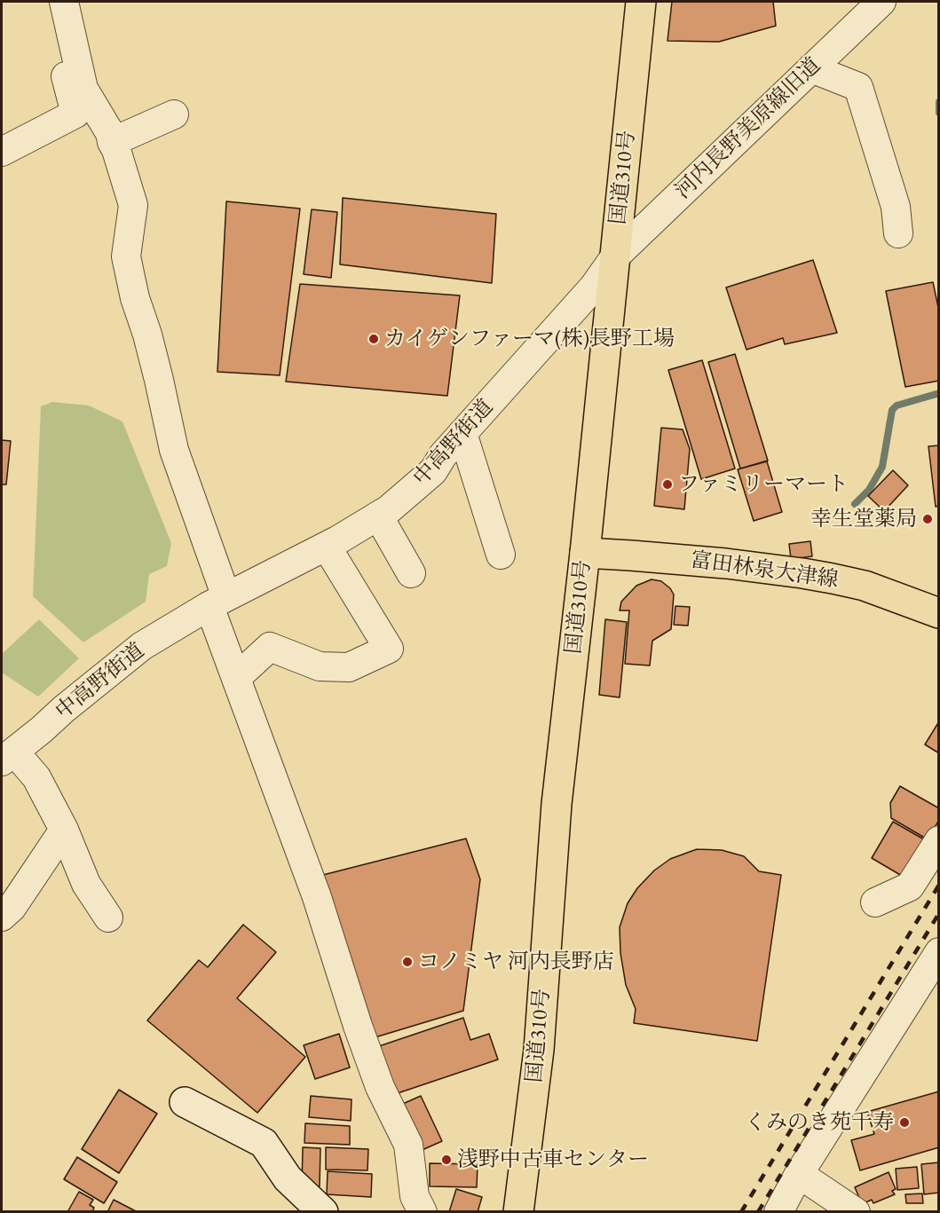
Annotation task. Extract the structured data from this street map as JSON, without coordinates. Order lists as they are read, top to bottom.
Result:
{
  "streets": {
    "main road": ["国道310号", "富田林泉大津線"],
    "street": ["河内長野美原線旧道", "中高野街道"]
  },
  "crossings": [
    ["河内長野美原線旧道", "国道310号"],
    ["河内長野美原線旧道", "中高野街道"],
    ["国道310号", "中高野街道"],
    ["国道310号", "富田林泉大津線"]
  ],
  "places": [
    "カイゲンファーマ(株)長野工場",
    "ファミリーマート",
    "幸生堂薬局",
    "コノミヤ 河内長野店",
    "くみのき苑千寿",
    "浅野中古車センター"
  ]
}
